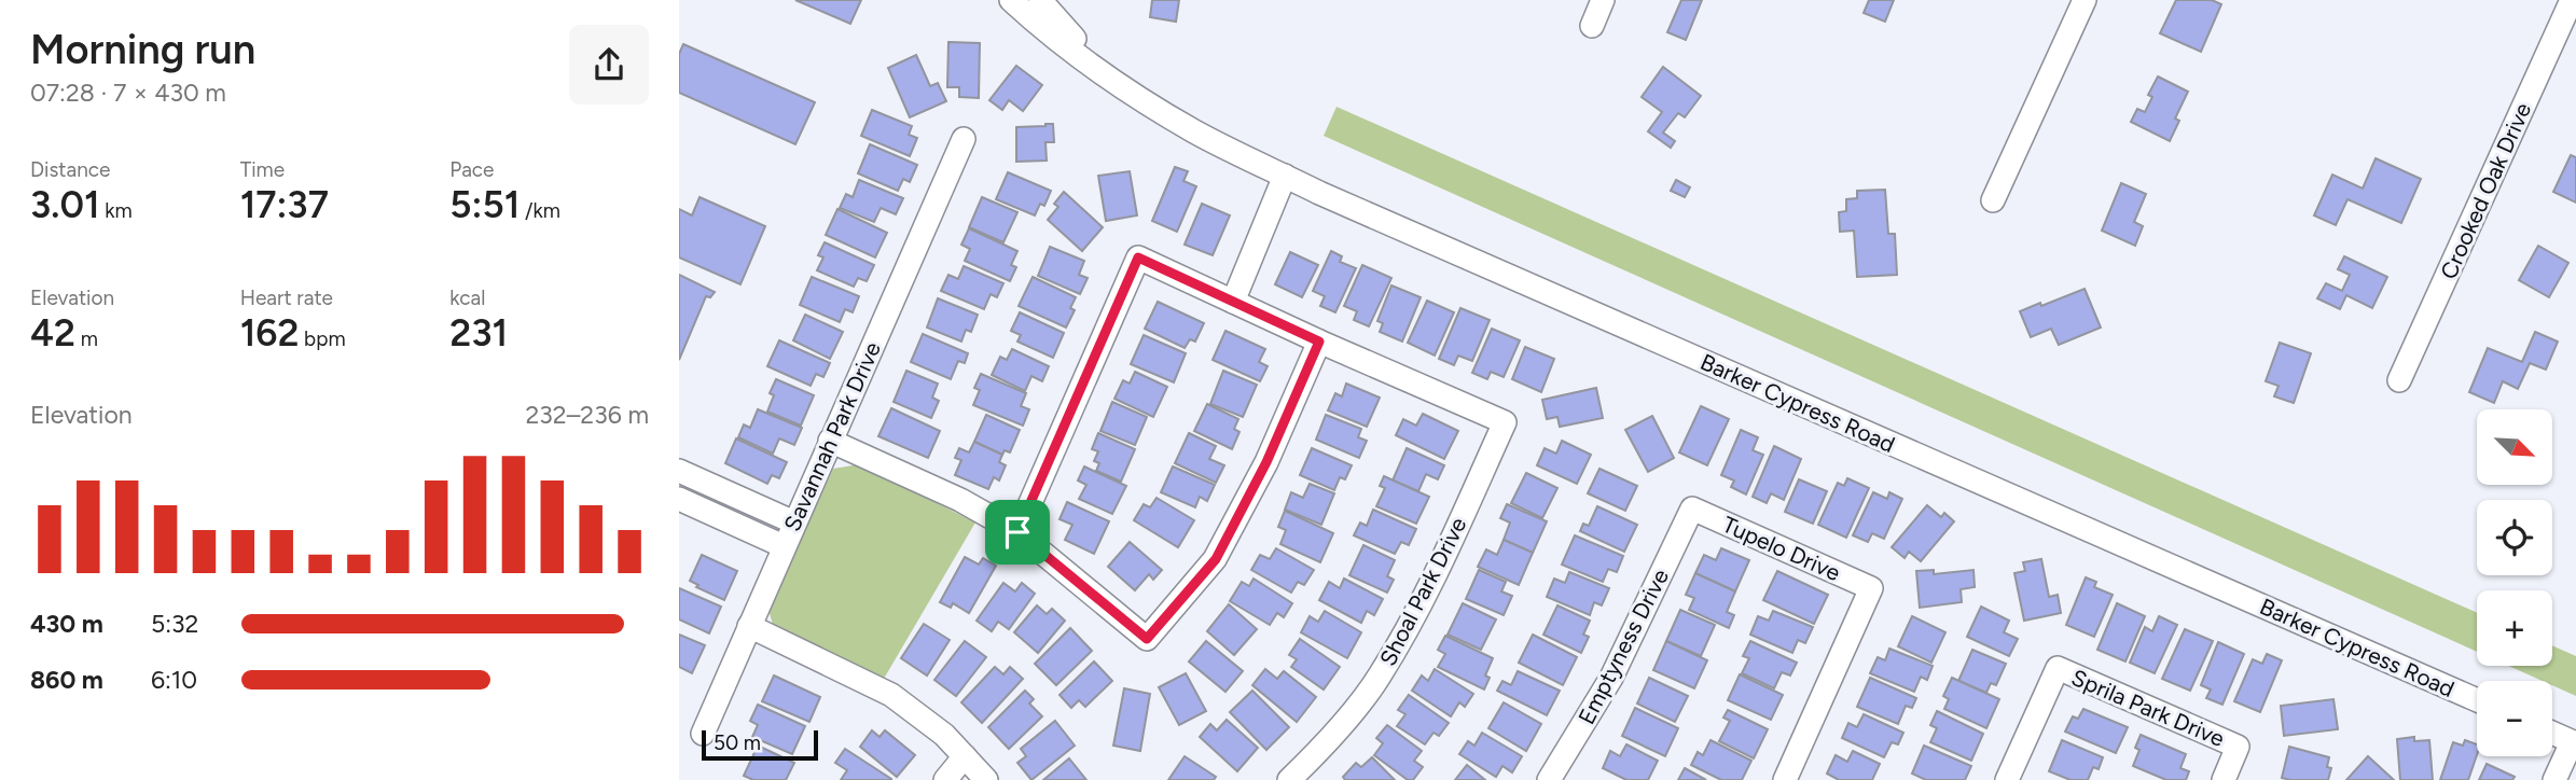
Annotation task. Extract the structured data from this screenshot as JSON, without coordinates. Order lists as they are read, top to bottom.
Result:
{
  "streets": {
    "street": [
      "Crooked Oak Drive",
      "Barker Cypress Road",
      "Savannah Park Drive",
      "Tupelo Drive",
      "Shoal Park Drive",
      "Emptyness Drive",
      "Sprila Park Drive"
    ]
  },
  "crossings": [
    ["Tupelo Drive", "Emptyness Drive"]
  ],
  "scale_bar": "50 m",
  "north": "bottom right",
  "page": {
    "heading": ["Morning run", "07:28 · 7 × 430 m"],
    "stats": [
      ["Distance", "3.01 km"],
      ["Time", "17:37"],
      ["Pace", "5:51 /km"],
      ["Elevation", "42 m"],
      ["Heart rate", "162 bpm"],
      ["kcal", "231"]
    ],
    "chart": ["Elevation", "232–236 m"],
    "map_buttons": ["+", "−"],
    "list": [
      {
        "name": "430 m",
        "note": "5:32"
      },
      {
        "name": "860 m",
        "note": "6:10"
      }
    ],
    "scale": "50 m"
  }
}
